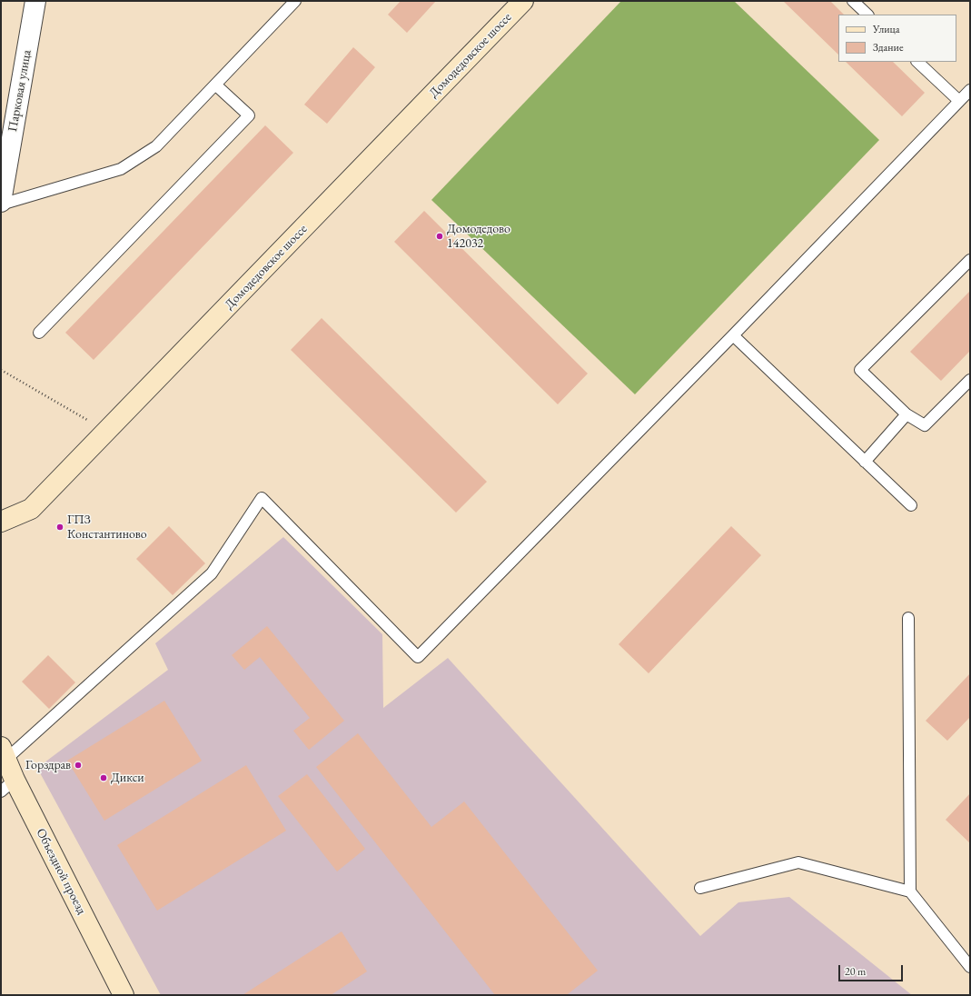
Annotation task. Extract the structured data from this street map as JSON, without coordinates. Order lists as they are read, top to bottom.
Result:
{
  "streets": {
    "street": ["Домодедовское шоссе", "Парковая улица", "Объездной проезд"]
  },
  "places": [
    "Домодедово 142032",
    "ГПЗ Константиново",
    "Горздрав",
    "Дикси"
  ],
  "legend": ["Улица", "Здание"],
  "scale_bar": "20 m"
}
